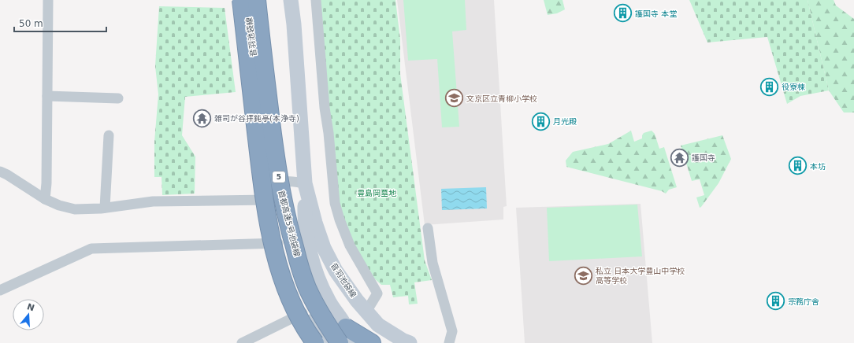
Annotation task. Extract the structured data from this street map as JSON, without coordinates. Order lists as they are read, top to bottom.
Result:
{
  "streets": {
    "highway": ["5", "首都高速5号池袋線"],
    "main road": ["音羽池袋線"]
  },
  "parks": ["豊島岡墓地"],
  "places": {
    "building": [
      "護国寺 本堂",
      "役寮棟",
      "月光殿",
      "本坊",
      "宗務庁舎"
    ],
    "school or university": ["文京区立青柳小学校", "私立 日本大学豊山中学校 高等学校"],
    "temple": ["雑司が谷拝鈍亭(本浄寺)", "護国寺"]
  },
  "scale_bar": "50 m",
  "north": "top"
}
